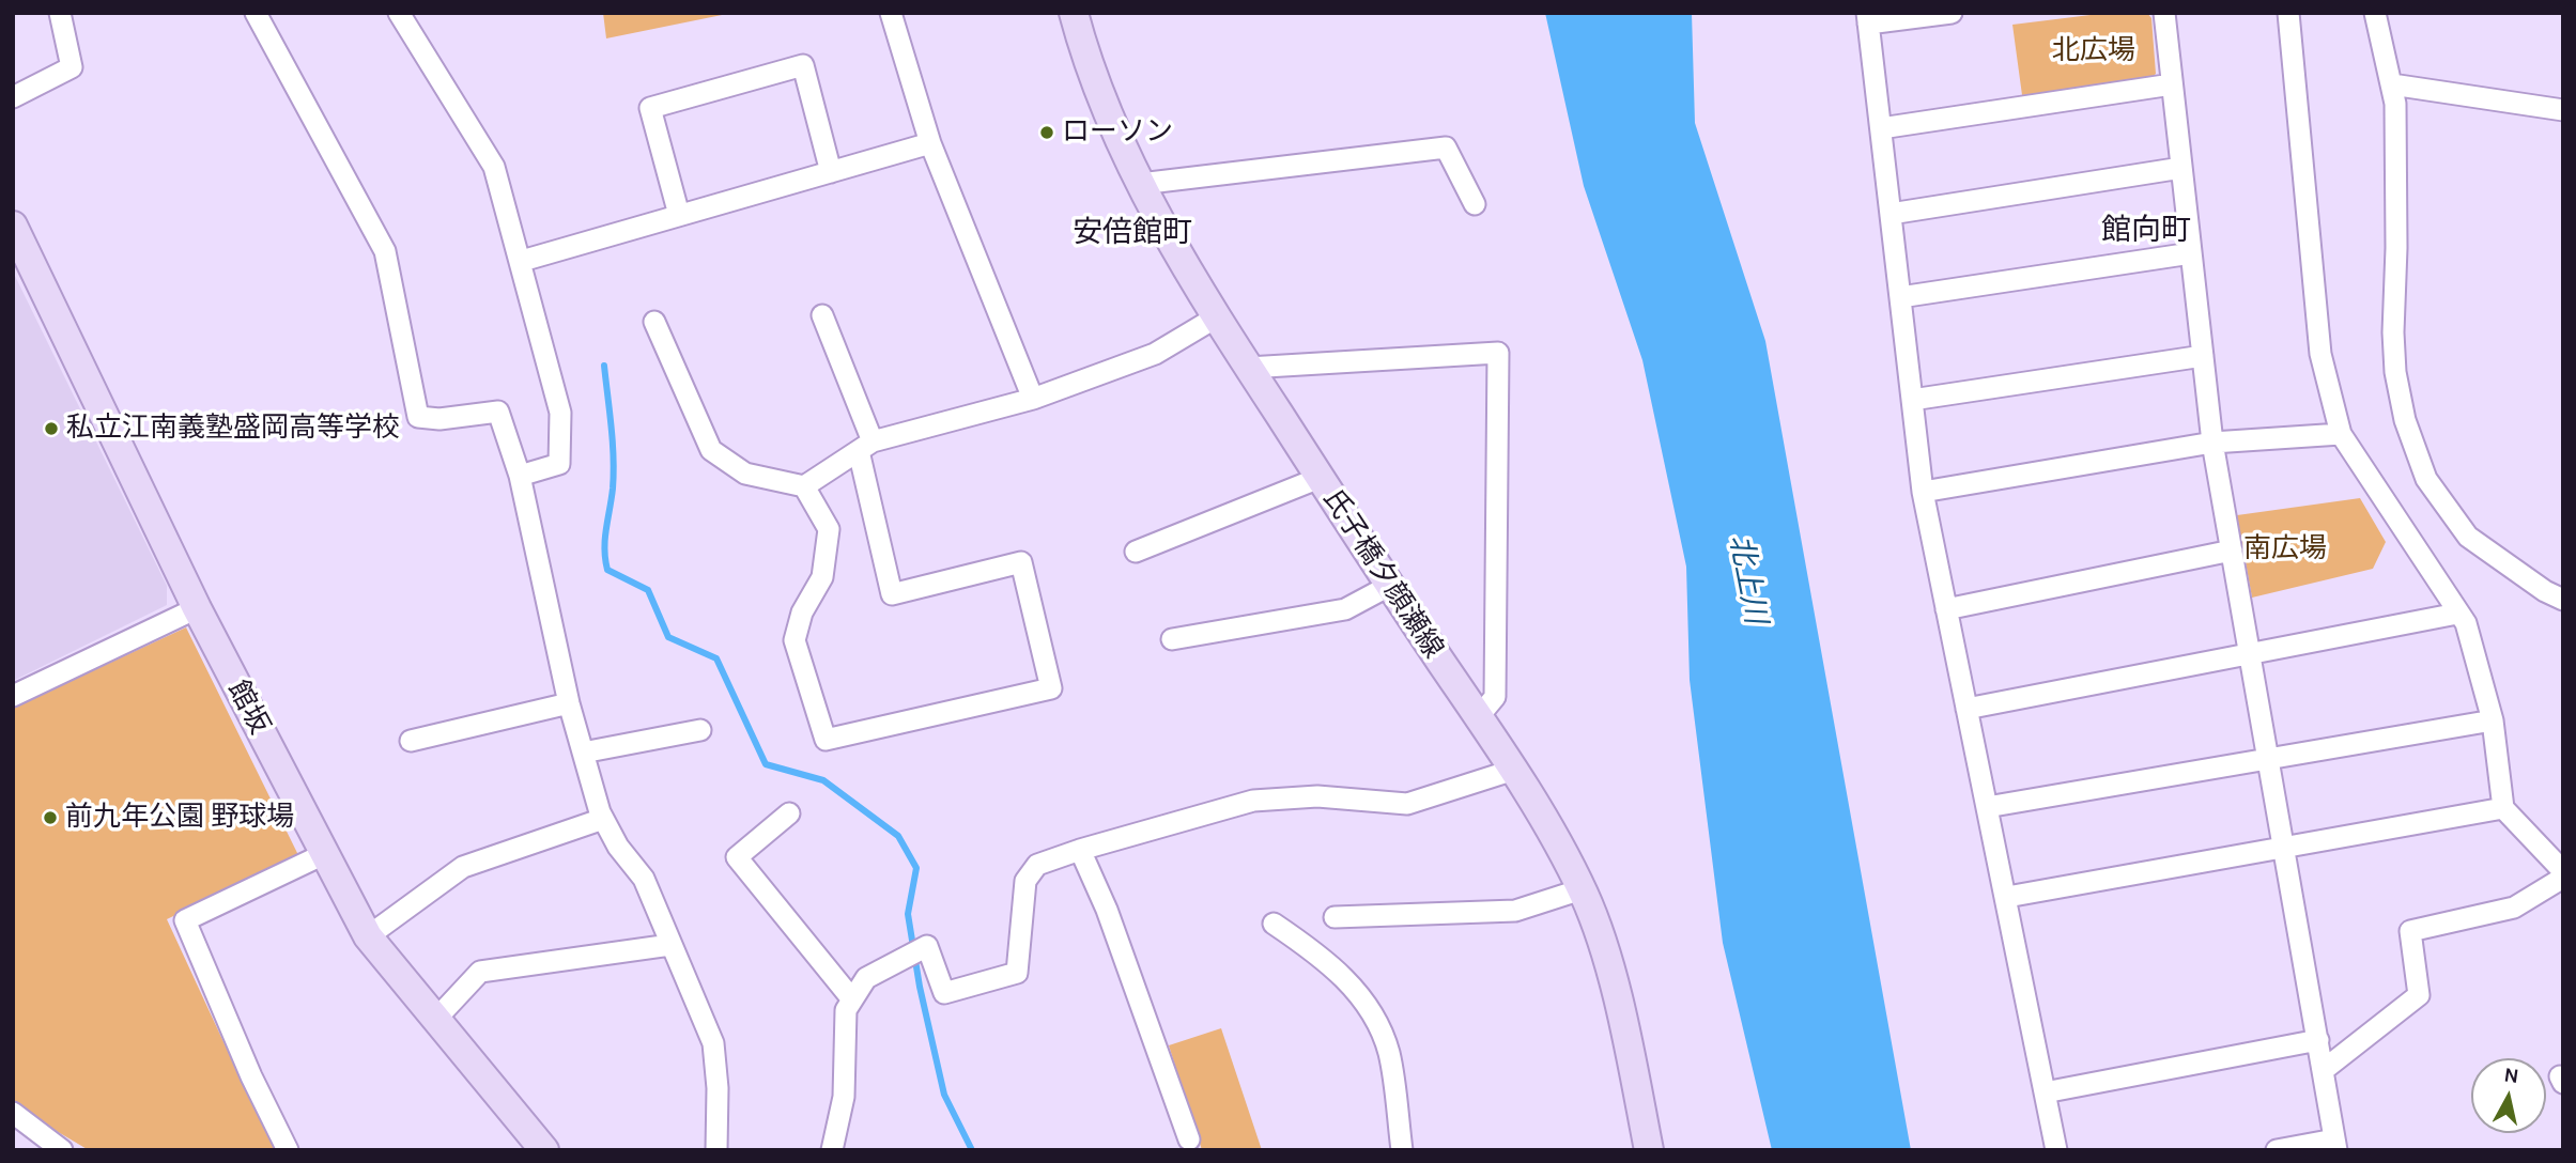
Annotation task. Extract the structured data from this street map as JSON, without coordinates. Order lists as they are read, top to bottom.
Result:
{
  "streets": {
    "main road": ["氏子橋夕顔瀬線", "館坂"]
  },
  "districts": ["館向町", "安倍館町"],
  "water": ["北上川"],
  "parks": ["北広場", "南広場"],
  "places": ["ローソン", "私立江南義塾盛岡高等学校", "前九年公園 野球場"],
  "north": "top"
}
